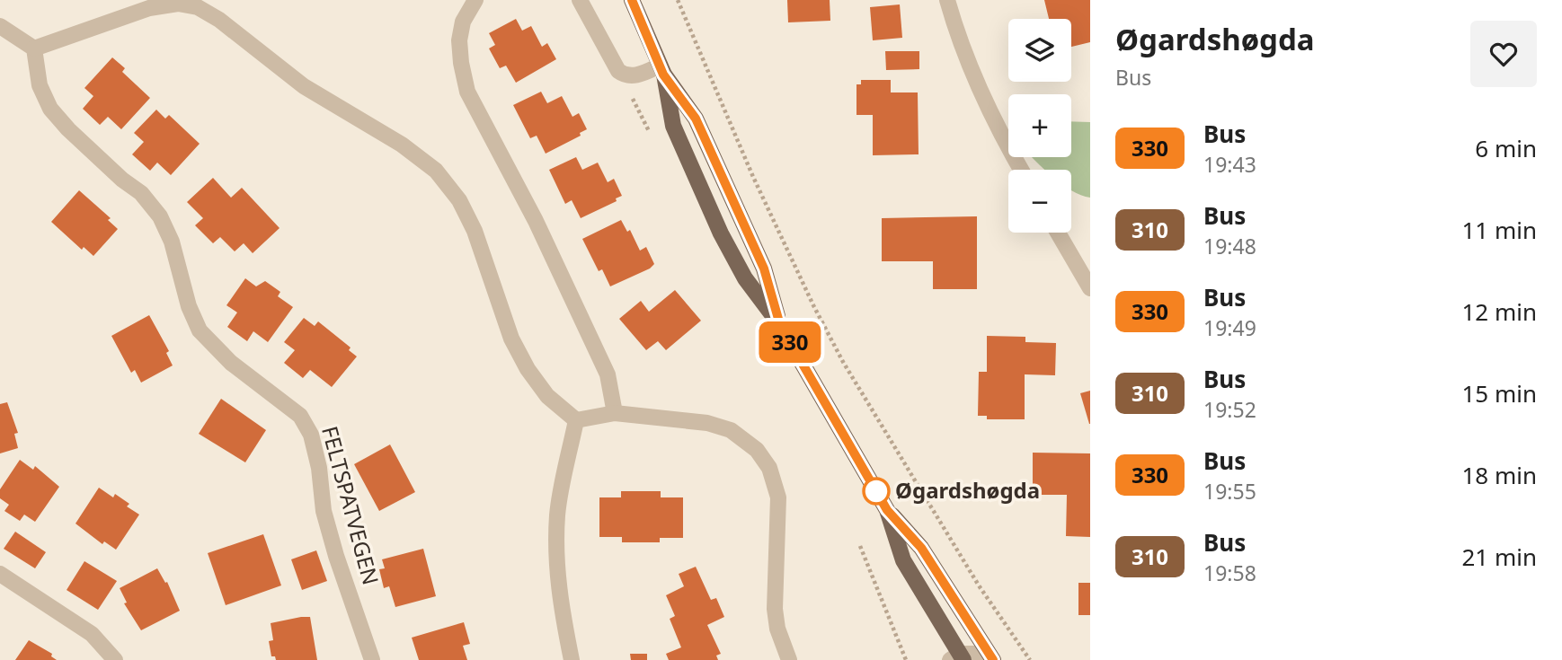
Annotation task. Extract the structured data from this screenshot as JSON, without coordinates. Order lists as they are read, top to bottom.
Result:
{
  "streets": {
    "street": ["FELTSPATVEGEN"]
  },
  "places": ["Øgardshøgda"],
  "lines": ["bus line 330"],
  "page": {
    "on_map": "330",
    "heading": ["Øgardshøgda", "Bus"],
    "map_buttons": ["+", "−"],
    "list": [
      {
        "mark": "330",
        "name": "Bus",
        "note": "19:43",
        "value": "6 min"
      },
      {
        "mark": "310",
        "name": "Bus",
        "note": "19:48",
        "value": "11 min"
      },
      {
        "mark": "330",
        "name": "Bus",
        "note": "19:49",
        "value": "12 min"
      },
      {
        "mark": "310",
        "name": "Bus",
        "note": "19:52",
        "value": "15 min"
      },
      {
        "mark": "330",
        "name": "Bus",
        "note": "19:55",
        "value": "18 min"
      },
      {
        "mark": "310",
        "name": "Bus",
        "note": "19:58",
        "value": "21 min"
      }
    ]
  }
}
